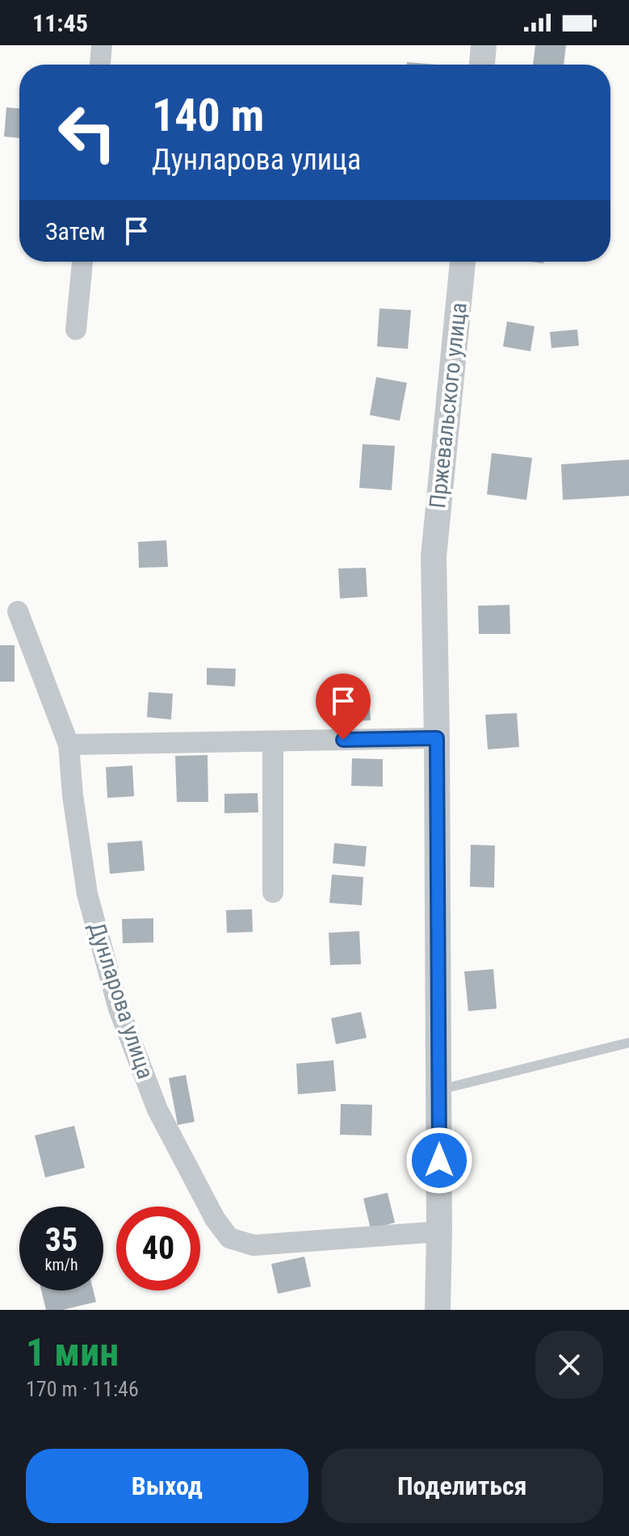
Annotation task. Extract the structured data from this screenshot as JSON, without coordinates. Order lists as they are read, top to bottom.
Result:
{
  "streets": {
    "street": ["Пржевальского улица", "Дунларова улица"]
  },
  "page": {
    "status": "11:45",
    "turn": ["140 m", "Дунларова улица"],
    "then": "Затем",
    "speed": "35 km/h",
    "limit": "40",
    "heading": ["1 мин", "170 m · 11:46"],
    "buttons": ["Выход", "Поделиться"]
  }
}
